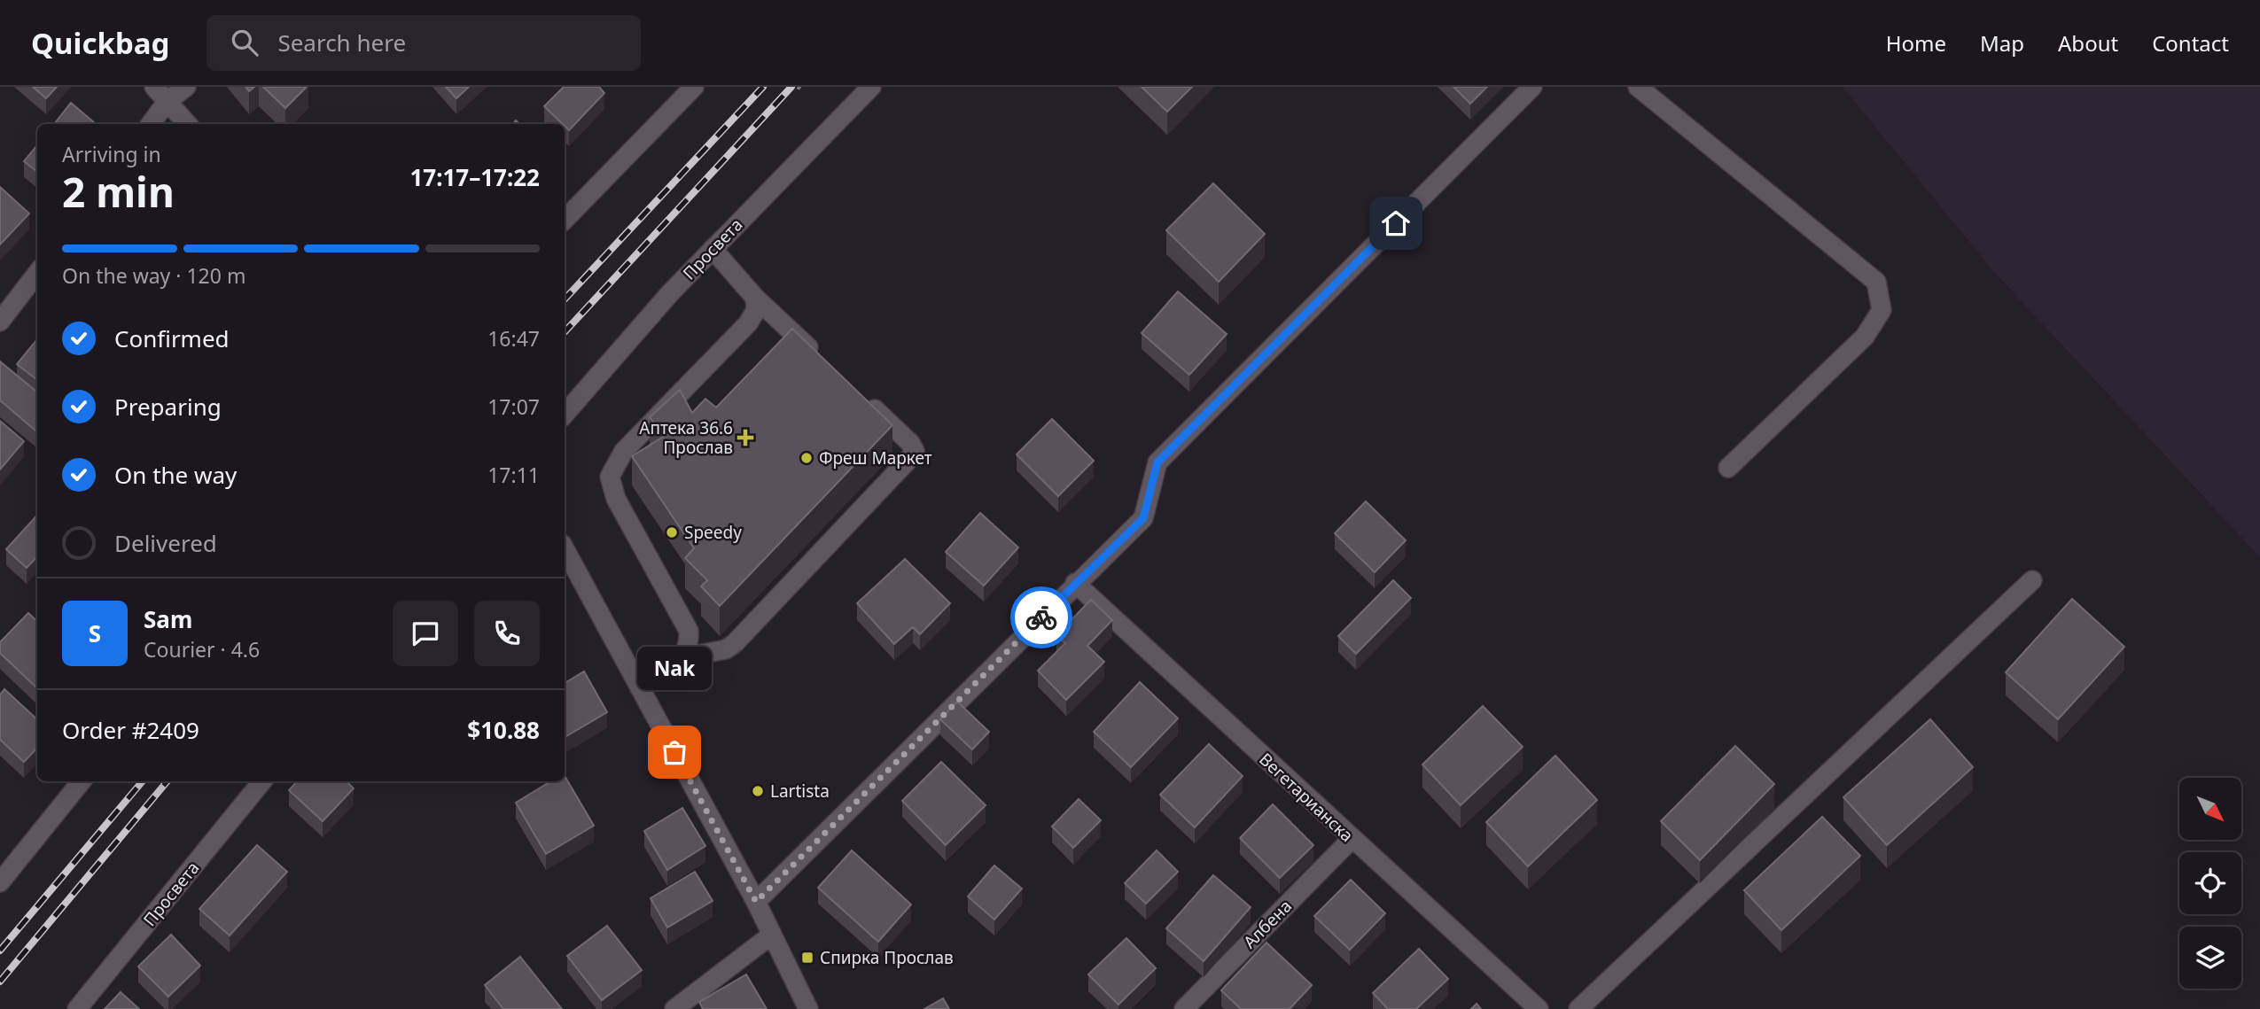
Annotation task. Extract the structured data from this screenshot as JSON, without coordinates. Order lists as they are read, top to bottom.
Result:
{
  "streets": {
    "street": ["Просвета", "Вегетарианска", "Албена"]
  },
  "crossings": [
    ["Вегетарианска", "Албена"]
  ],
  "places": {
    "health": ["Аптека 36.6 Прослав"],
    "other": [
      "Фреш Маркет",
      "Speedy",
      "Nak",
      "Lartista"
    ],
    "transit": ["Спирка Прослав"]
  },
  "north": "bottom right",
  "page": {
    "header": "Quickbag",
    "search": "Search here",
    "nav": [
      "Home",
      "Map",
      "About",
      "Contact"
    ],
    "heading": ["2 min", "Arriving in", "17:17–17:22"],
    "panel": [
      "Sam",
      "Courier · 4.6",
      "Order #2409",
      "$10.88"
    ],
    "bar": "On the way · 120 m",
    "list": [
      ["Confirmed", "16:47"],
      ["Preparing", "17:07"],
      ["On the way", "17:11"],
      "Delivered"
    ],
    "round": "S",
    "bubble": "Nak"
  }
}
